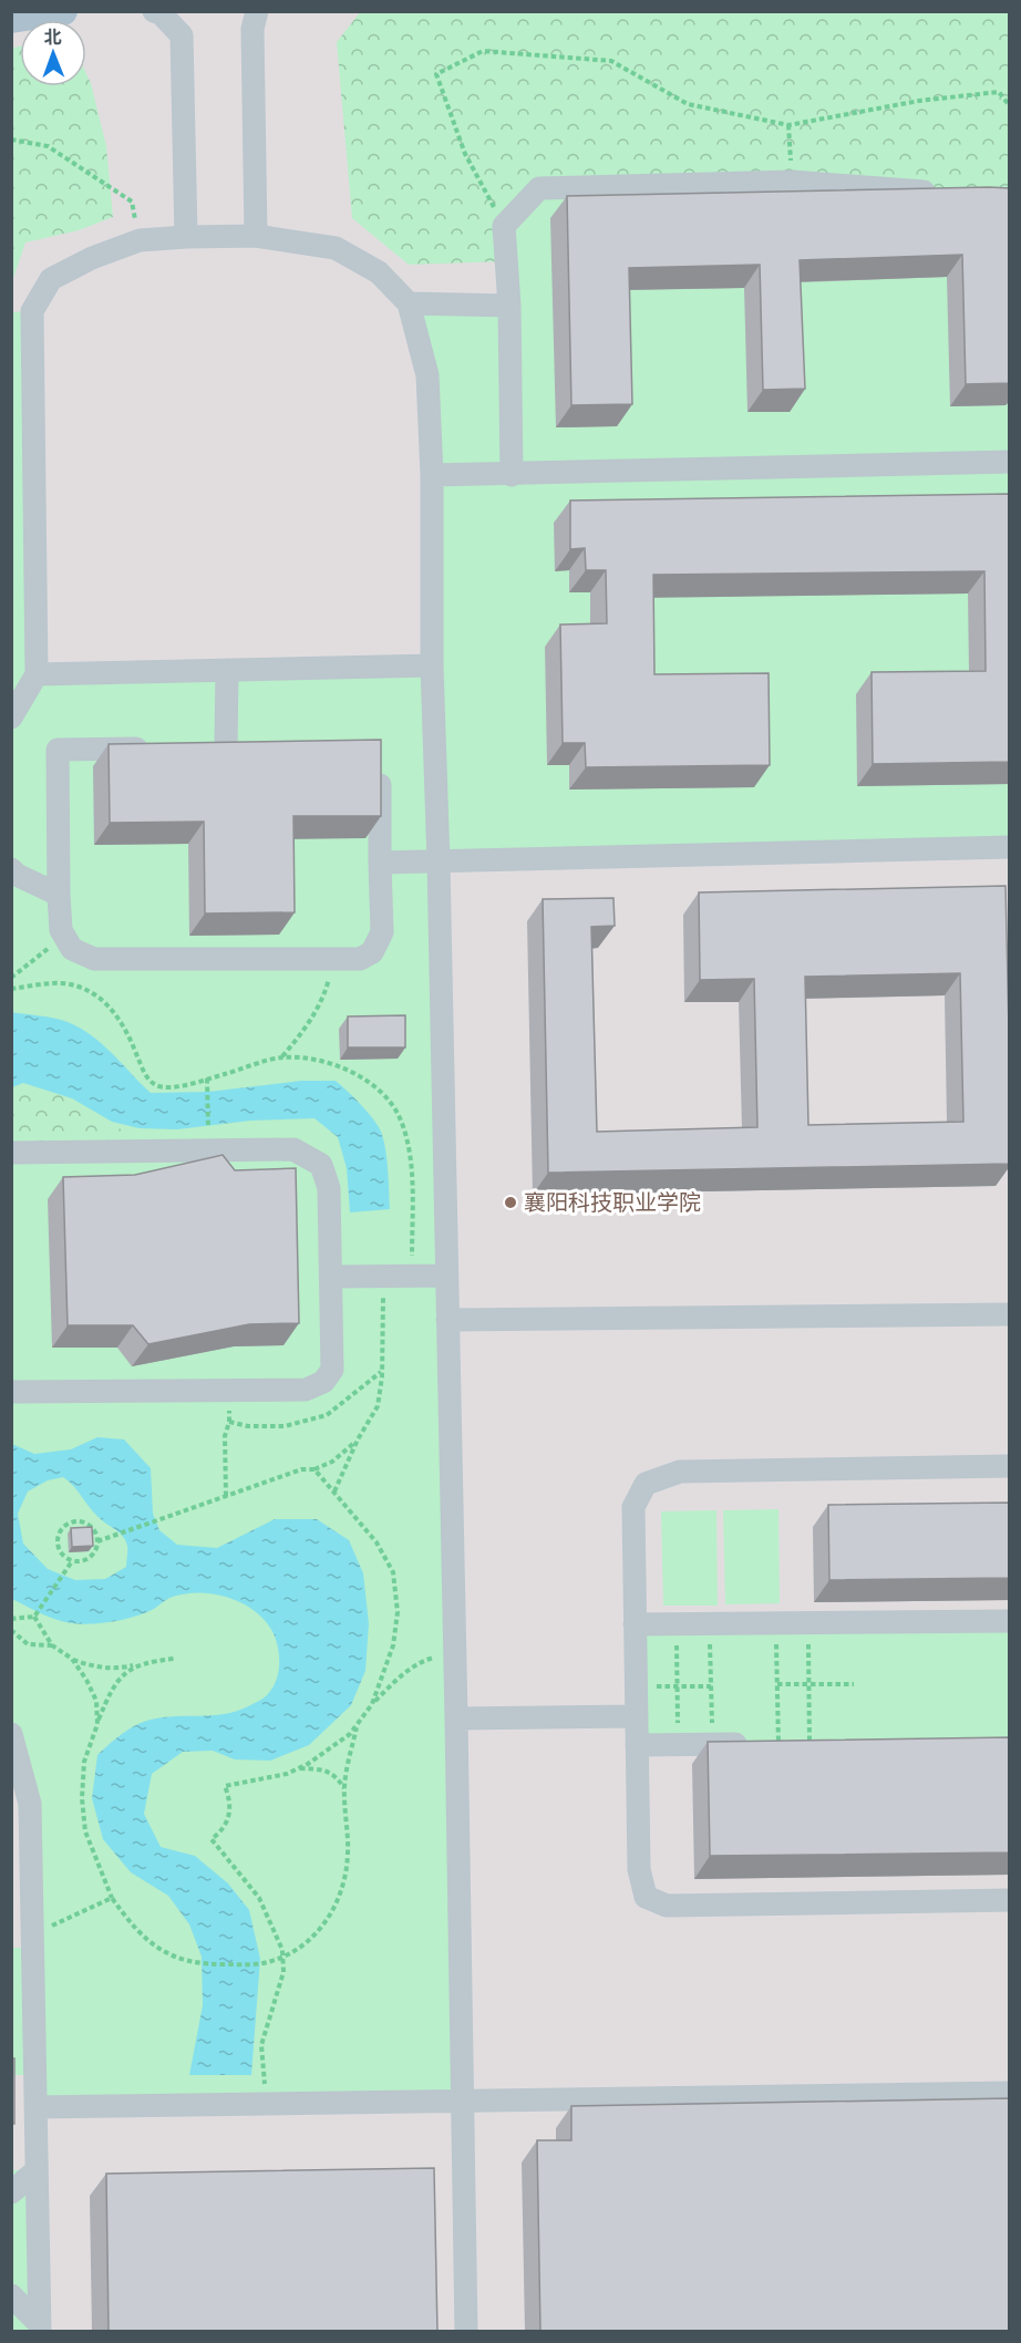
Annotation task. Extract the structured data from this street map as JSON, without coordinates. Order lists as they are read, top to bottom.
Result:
{
  "places": ["襄阳科技职业学院"],
  "north": "top"
}
